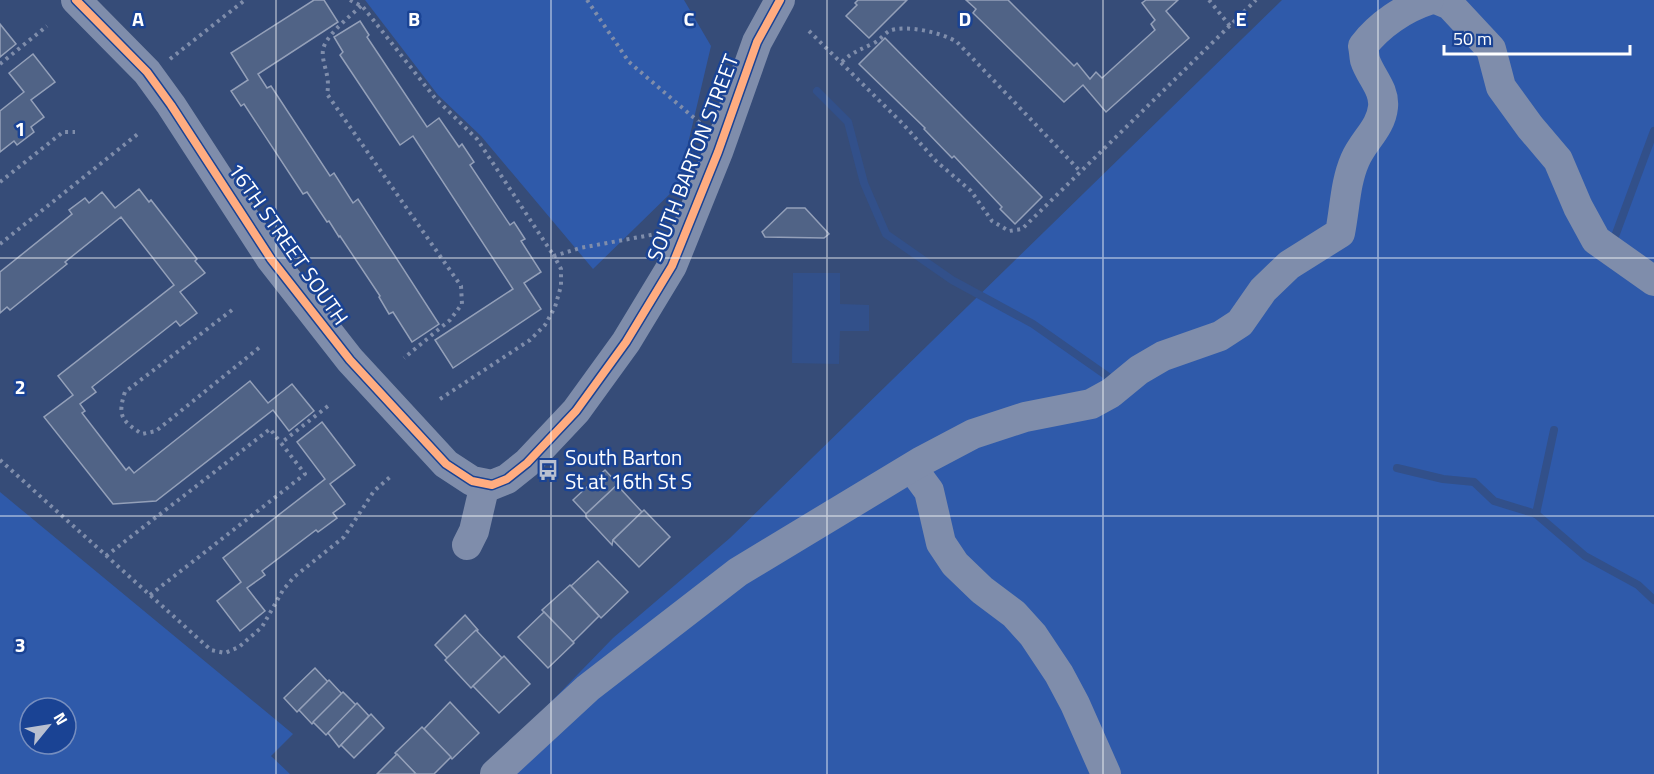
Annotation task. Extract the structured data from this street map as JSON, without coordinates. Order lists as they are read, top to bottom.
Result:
{
  "streets": {
    "street": ["SOUTH BARTON STREET", "16TH STREET SOUTH"]
  },
  "crossings": [
    ["SOUTH BARTON STREET", "16TH STREET SOUTH"]
  ],
  "places": {
    "bus stop": ["South Barton St at 16th St S"]
  },
  "scale_bar": "50 m",
  "north": "top right",
  "grid": {
    "columns": [
      "A",
      "B",
      "C",
      "D",
      "E"
    ],
    "rows": ["1", "2", "3"]
  }
}
